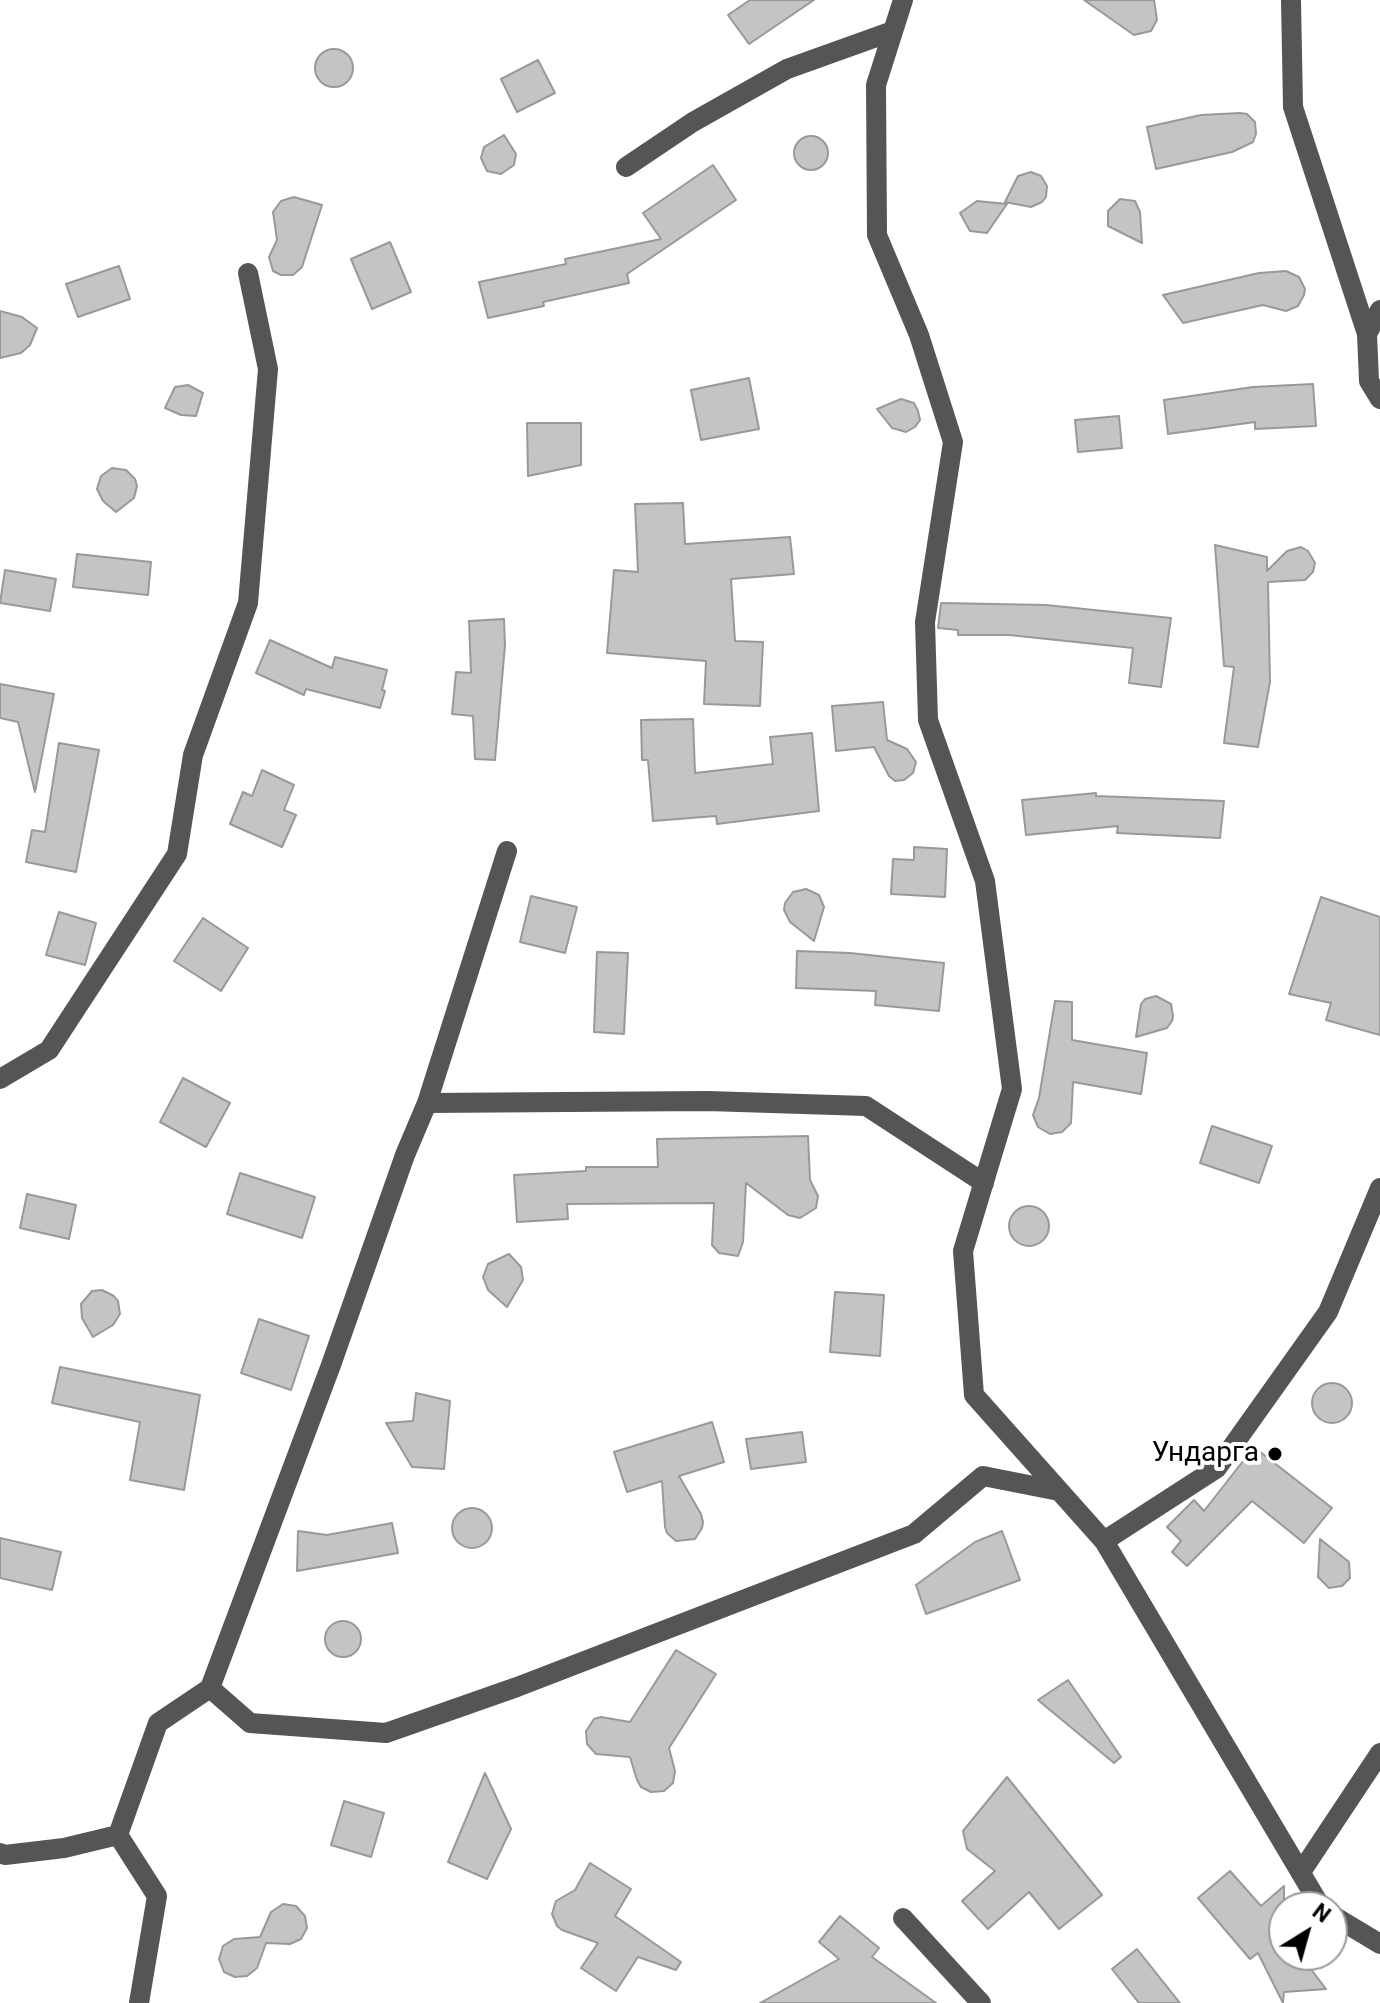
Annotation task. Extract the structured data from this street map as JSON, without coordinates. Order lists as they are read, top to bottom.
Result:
{
  "places": ["Ундарга"],
  "north": "top right"
}
